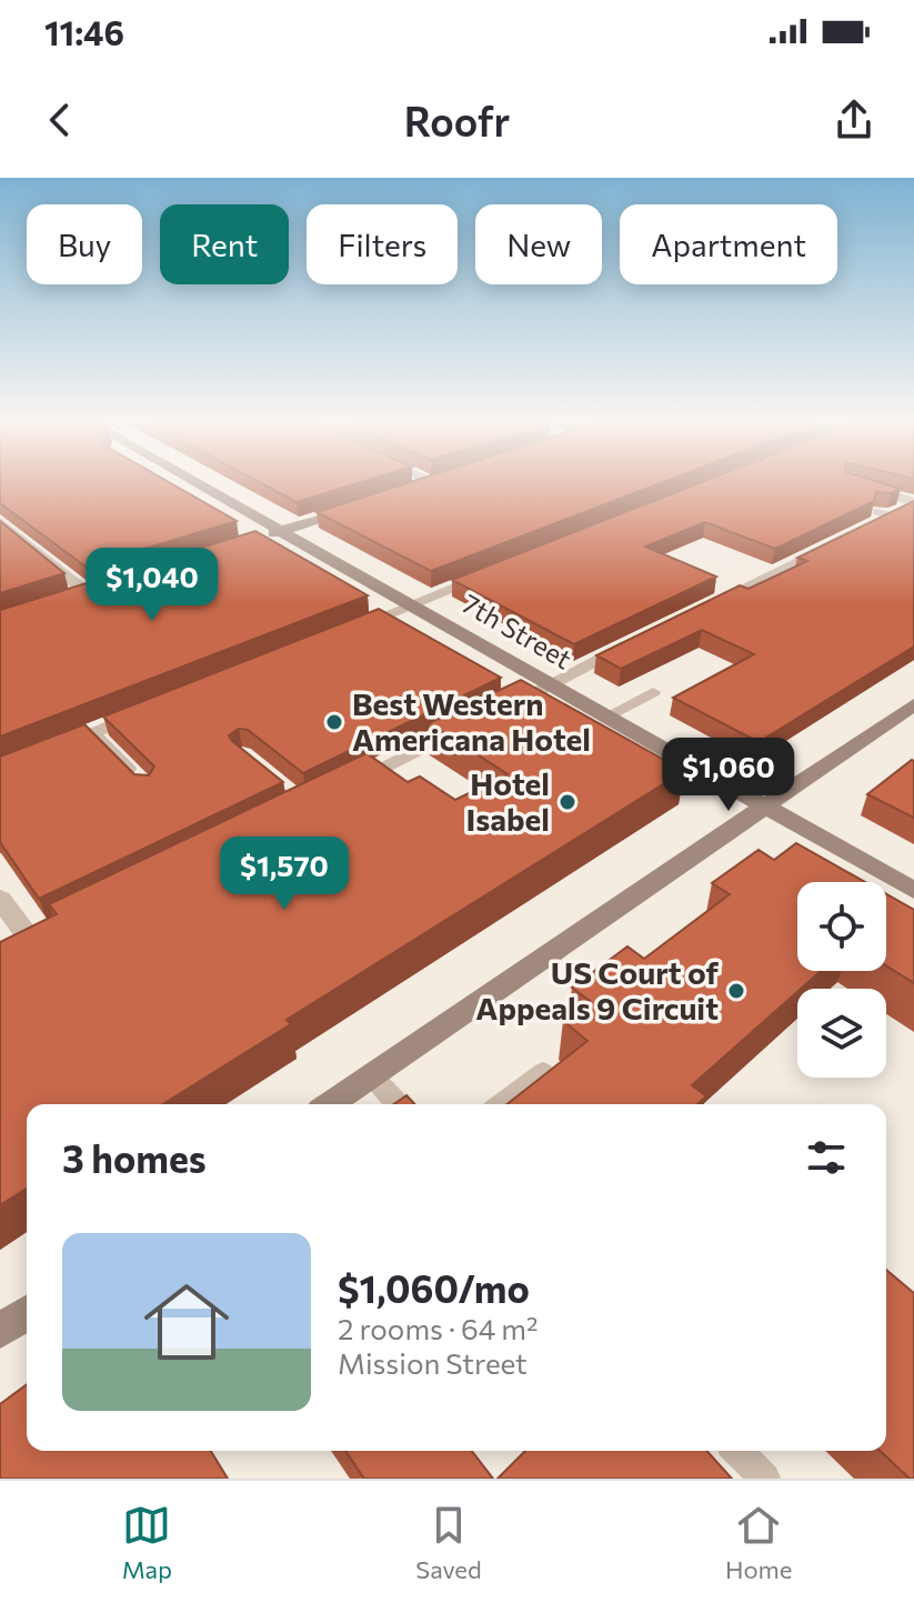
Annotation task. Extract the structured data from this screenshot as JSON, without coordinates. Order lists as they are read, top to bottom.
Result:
{
  "streets": {
    "main road": ["7th Street"]
  },
  "places": ["Best Western Americana Hotel", "Hotel Isabel", "US Court of Appeals 9 Circuit"],
  "page": {
    "status": "11:46",
    "header": "Roofr",
    "chip": [
      "Buy",
      "Rent",
      "Filters",
      "New",
      "Apartment"
    ],
    "price": ["$1,040", "$1,060", "$1,570"],
    "heading": "3 homes",
    "list": [
      {
        "name": "$1,060/mo",
        "note": "2 rooms · 64 m² · Mission Street"
      }
    ],
    "tabs": ["Map", "Saved", "Home"]
  }
}
